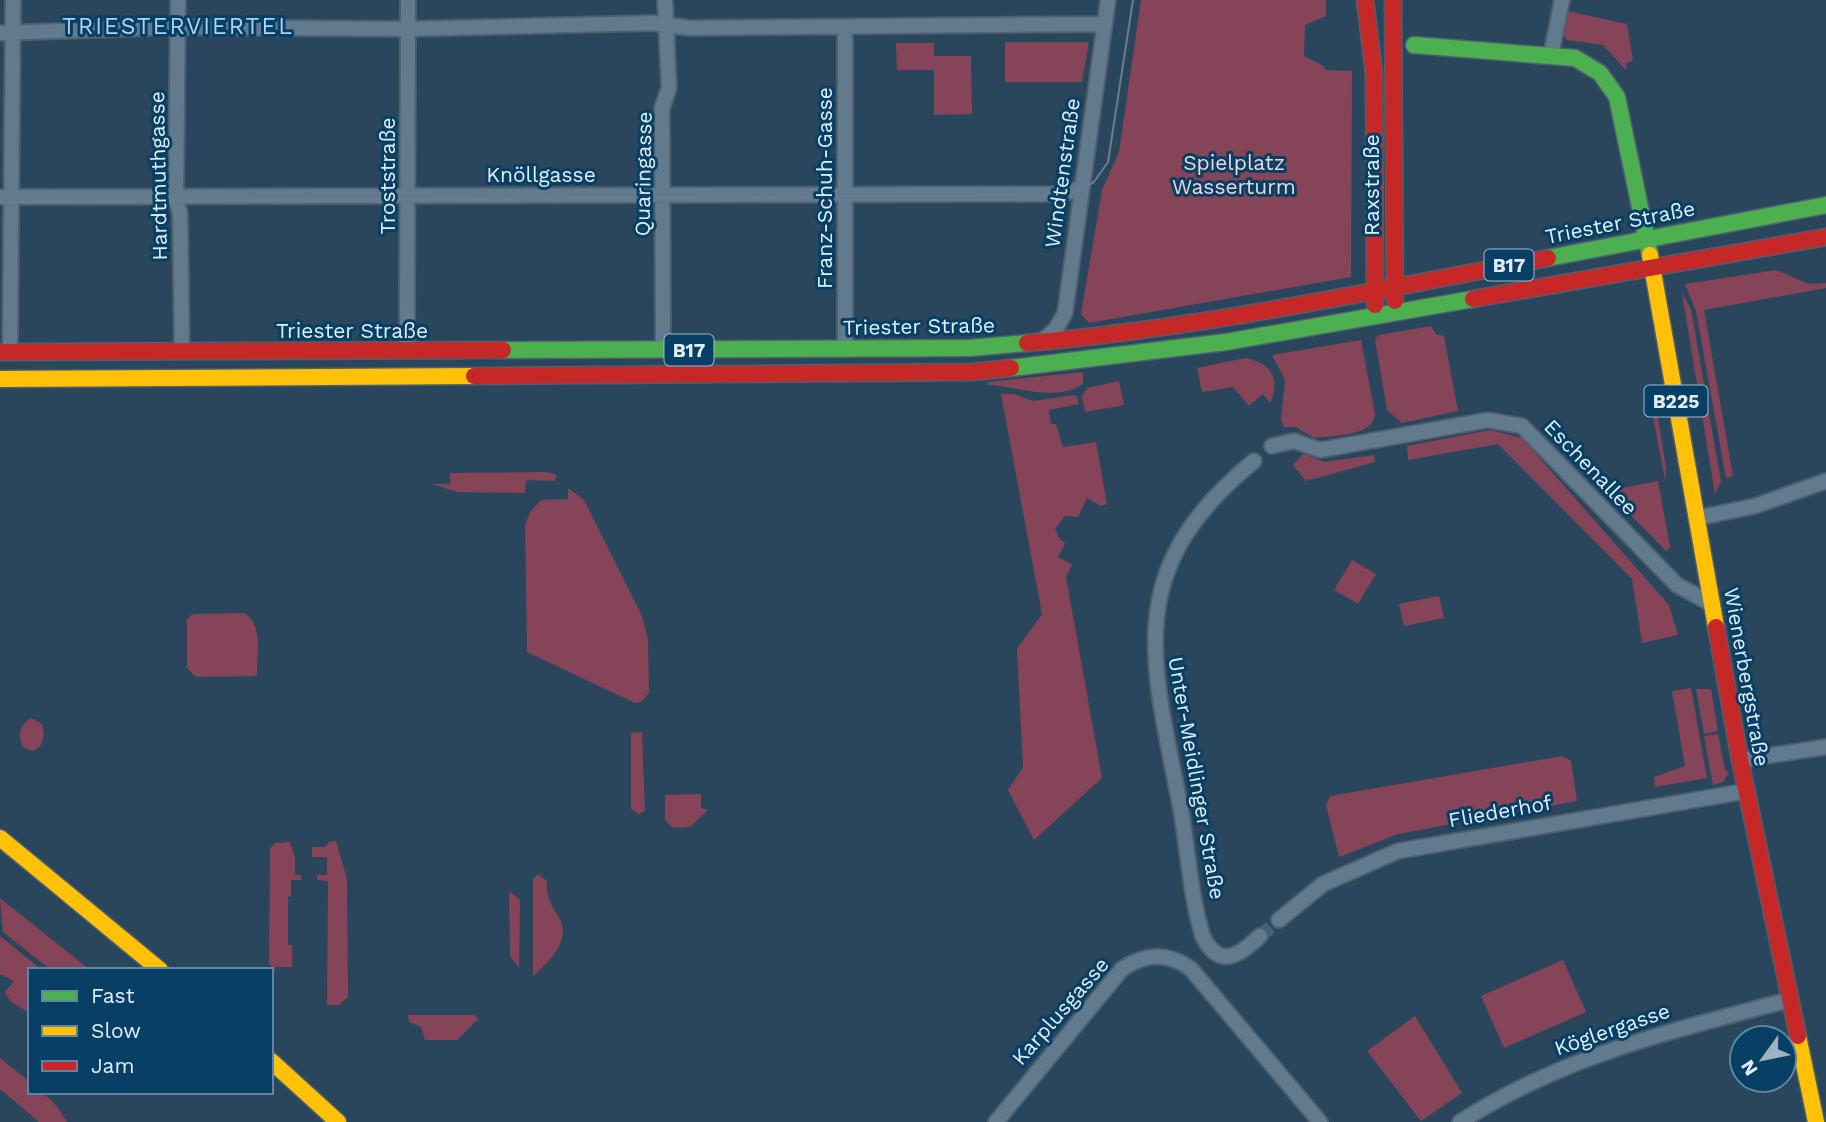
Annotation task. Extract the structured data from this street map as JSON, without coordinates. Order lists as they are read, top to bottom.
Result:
{
  "streets": {
    "main road": [
      "Raxstraße",
      "Triester Straße",
      "B17",
      "B225",
      "Wienerbergstraße"
    ],
    "street": [
      "Windtenstraße",
      "Knöllgasse",
      "Quaringasse",
      "Hardtmuthgasse",
      "Troststraße",
      "Franz-Schuh-Gasse",
      "Eschenallee",
      "Unter-Meidlinger Straße",
      "Fliederhof",
      "Karplusgasse",
      "Köglergasse"
    ]
  },
  "crossings": [
    ["Windtenstraße", "Knöllgasse"],
    ["Windtenstraße", "Triester Straße"],
    ["Knöllgasse", "Quaringasse"],
    ["Knöllgasse", "Hardtmuthgasse"],
    ["Knöllgasse", "Troststraße"],
    ["Knöllgasse", "Franz-Schuh-Gasse"],
    ["Quaringasse", "Triester Straße"],
    ["Hardtmuthgasse", "Triester Straße"],
    ["Troststraße", "Triester Straße"],
    ["Raxstraße", "Triester Straße"],
    ["Raxstraße", "B17"],
    ["Raxstraße", "Wienerbergstraße"],
    ["Franz-Schuh-Gasse", "Triester Straße"],
    ["Triester Straße", "Wienerbergstraße"],
    ["B17", "Wienerbergstraße"],
    ["Eschenallee", "Wienerbergstraße"],
    ["Wienerbergstraße", "Fliederhof"],
    ["Wienerbergstraße", "Köglergasse"]
  ],
  "districts": ["TRIESTERVIERTEL"],
  "parks": ["Spielplatz Wasserturm"],
  "legend": ["Fast", "Slow", "Jam"],
  "north": "bottom left"
}
